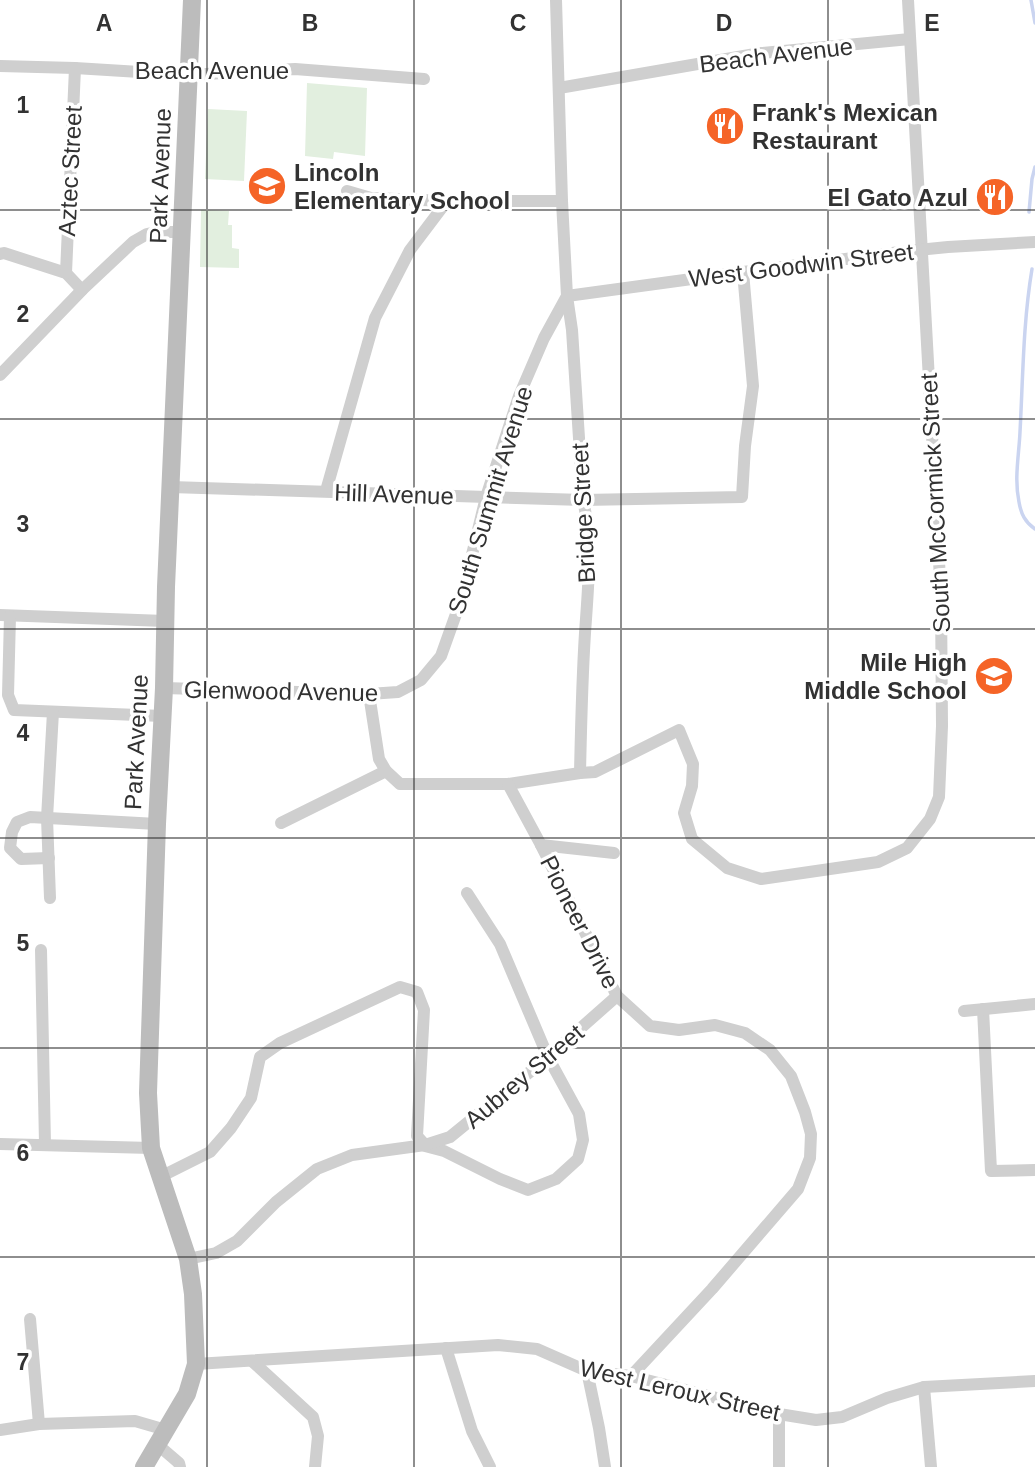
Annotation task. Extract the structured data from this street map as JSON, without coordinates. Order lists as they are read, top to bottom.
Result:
{
  "streets": {
    "street": [
      "Beach Avenue",
      "Aztec Street",
      "Park Avenue",
      "West Goodwin Street",
      "Hill Avenue",
      "South Summit Avenue",
      "South McCormick Street",
      "Bridge Street",
      "Glenwood Avenue",
      "Pioneer Drive",
      "Aubrey Street",
      "West Leroux Street"
    ]
  },
  "crossings": [
    ["Beach Avenue", "Aztec Street"],
    ["Beach Avenue", "Park Avenue"],
    ["Beach Avenue", "South McCormick Street"],
    ["Park Avenue", "Hill Avenue"],
    ["Park Avenue", "Glenwood Avenue"],
    ["Park Avenue", "West Leroux Street"],
    ["West Goodwin Street", "Hill Avenue"],
    ["West Goodwin Street", "South Summit Avenue"],
    ["West Goodwin Street", "South McCormick Street"],
    ["West Goodwin Street", "Bridge Street"],
    ["Hill Avenue", "South Summit Avenue"],
    ["Hill Avenue", "Bridge Street"],
    ["South Summit Avenue", "Bridge Street"],
    ["South Summit Avenue", "Glenwood Avenue"],
    ["South McCormick Street", "Bridge Street"],
    ["Pioneer Drive", "Aubrey Street"],
    ["Pioneer Drive", "West Leroux Street"]
  ],
  "places": {
    "restaurant": ["Frank's Mexican Restaurant", "El Gato Azul"],
    "school or university": ["Lincoln Elementary School", "Mile High Middle School"]
  },
  "grid": {
    "columns": [
      "A",
      "B",
      "C",
      "D",
      "E"
    ],
    "rows": [
      "1",
      "2",
      "3",
      "4",
      "5",
      "6",
      "7"
    ]
  }
}
